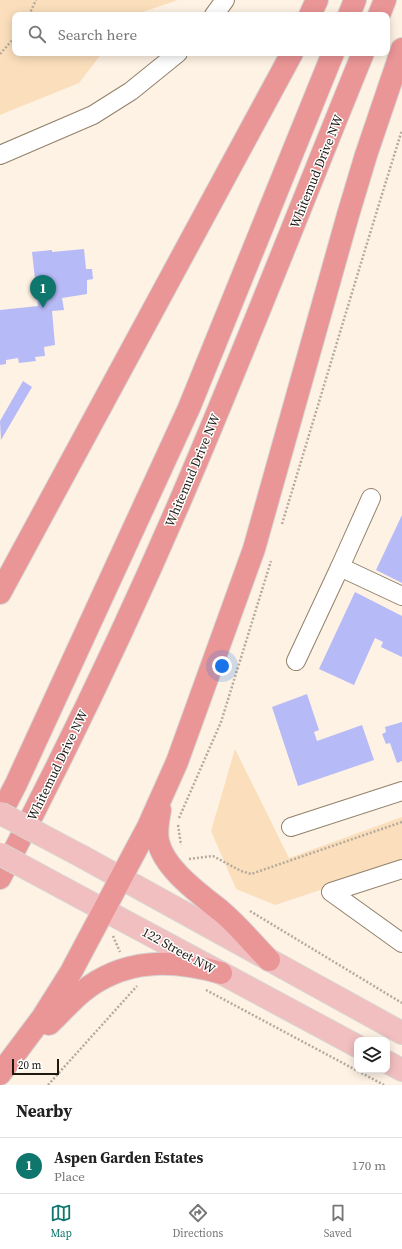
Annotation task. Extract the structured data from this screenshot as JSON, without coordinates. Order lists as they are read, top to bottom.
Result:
{
  "streets": {
    "highway": ["Whitemud Drive NW"],
    "main road": ["122 Street NW"]
  },
  "scale_bar": "20 m",
  "page": {
    "search": "Search here",
    "pins": "1",
    "scale": "20 m",
    "heading": "Nearby",
    "list": [
      {
        "mark": "1",
        "name": "Aspen Garden Estates",
        "note": "Place",
        "value": "170 m"
      }
    ],
    "nav": ["Map", "Directions", "Saved"]
  }
}
